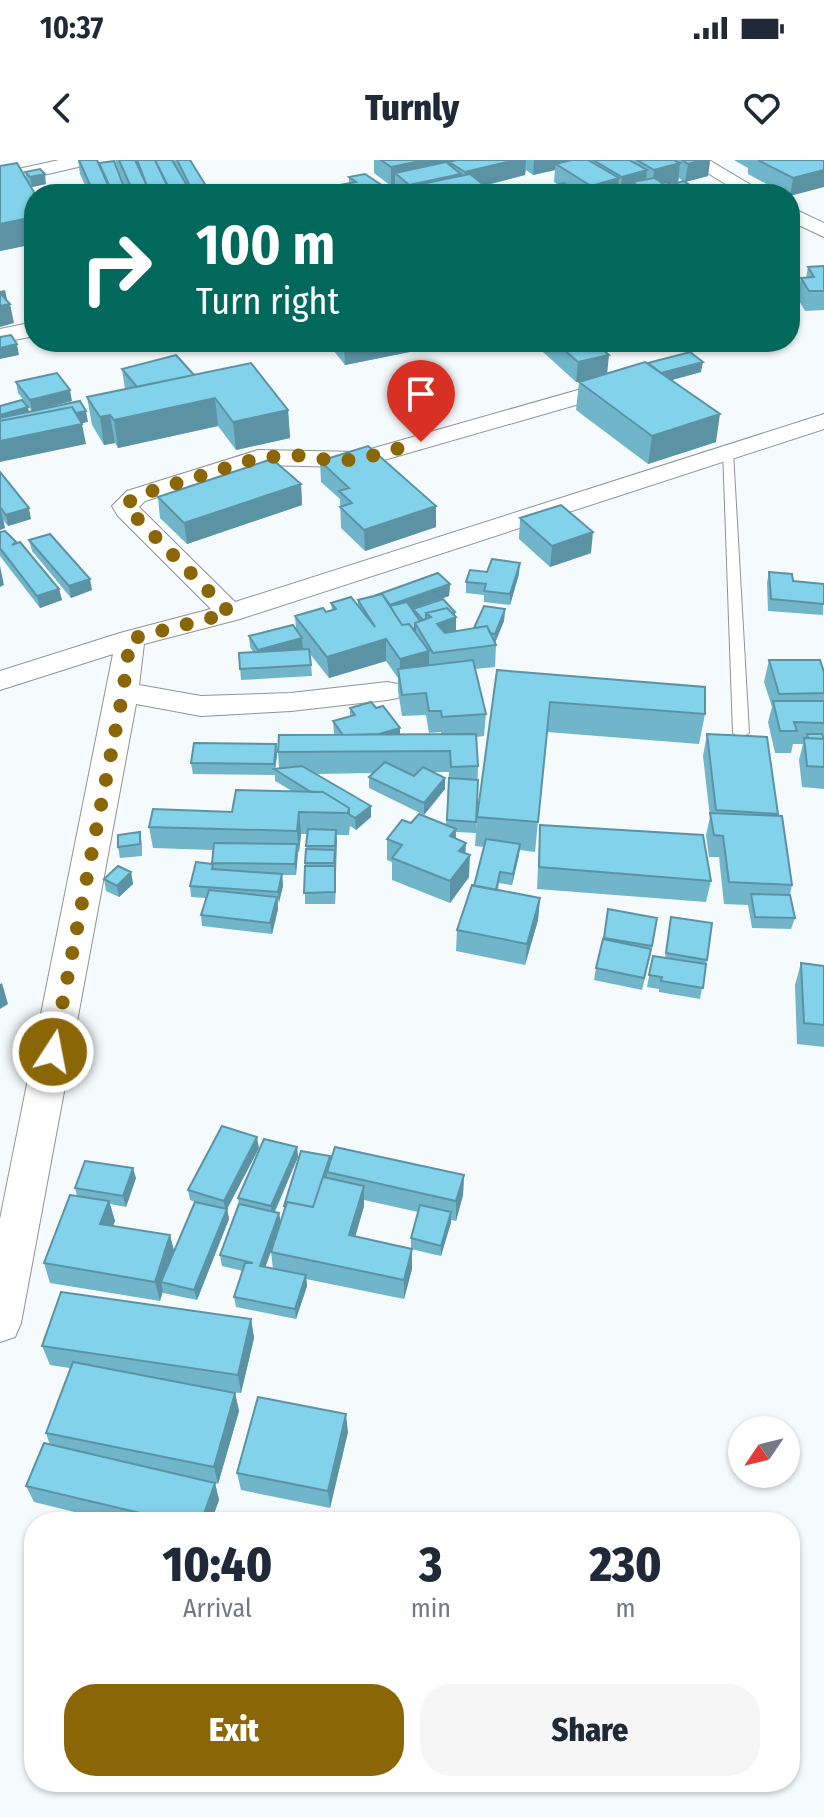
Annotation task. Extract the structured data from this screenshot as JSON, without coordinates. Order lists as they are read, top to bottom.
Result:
{
  "north": "bottom left",
  "page": {
    "status": "10:37",
    "header": "Turnly",
    "turn": ["100 m", "Turn right"],
    "eta": [
      "10:40",
      "Arrival",
      "3",
      "min",
      "230",
      "m"
    ],
    "buttons": ["Exit", "Share"]
  }
}
